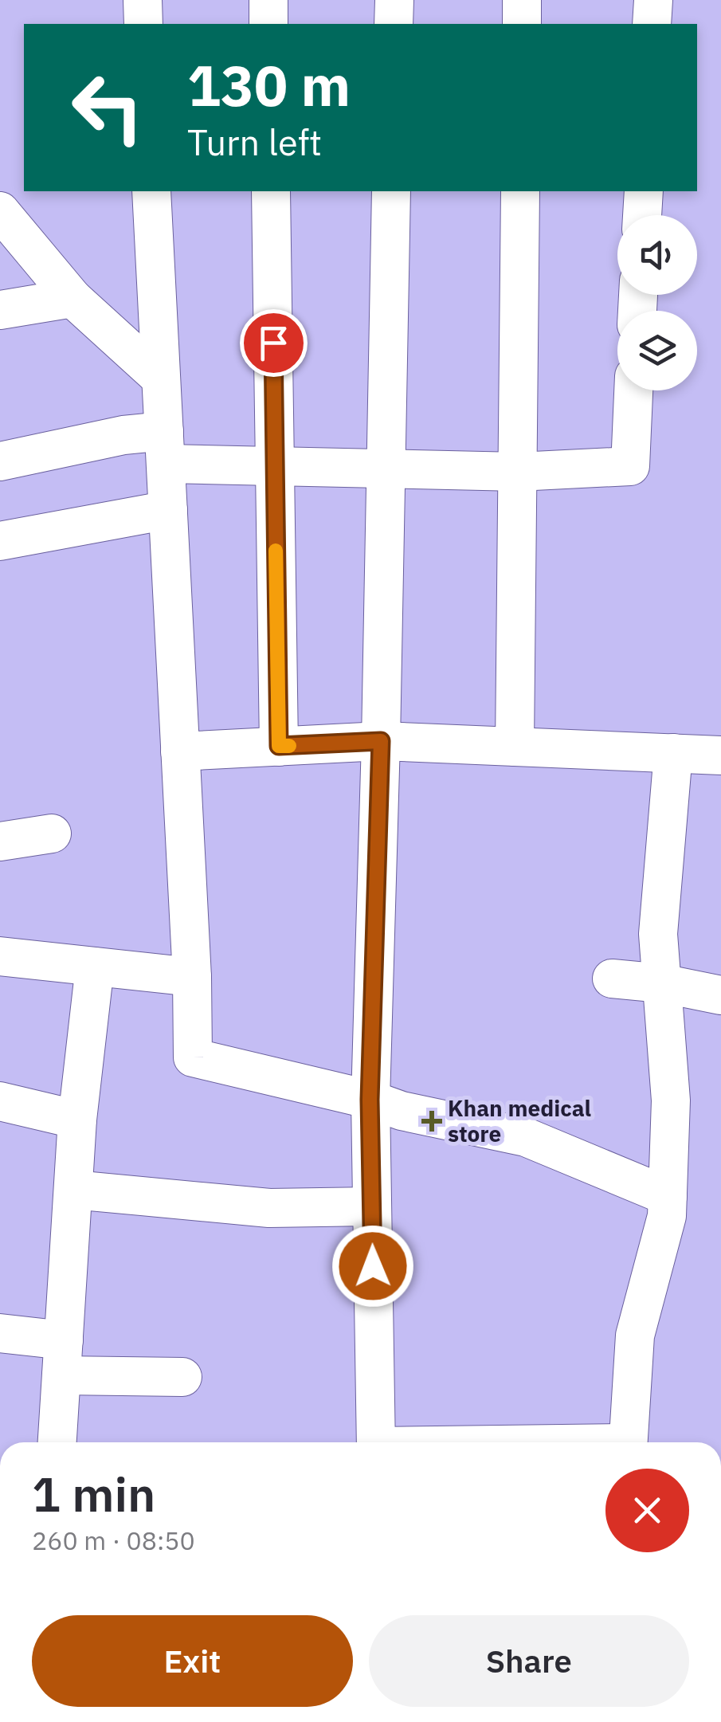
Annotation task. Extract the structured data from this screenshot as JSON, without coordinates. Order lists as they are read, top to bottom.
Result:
{
  "places": {
    "health": ["Khan medical store"]
  },
  "page": {
    "turn": ["130 m", "Turn left"],
    "heading": ["1 min", "260 m · 08:50"],
    "buttons": ["Exit", "Share"]
  }
}
